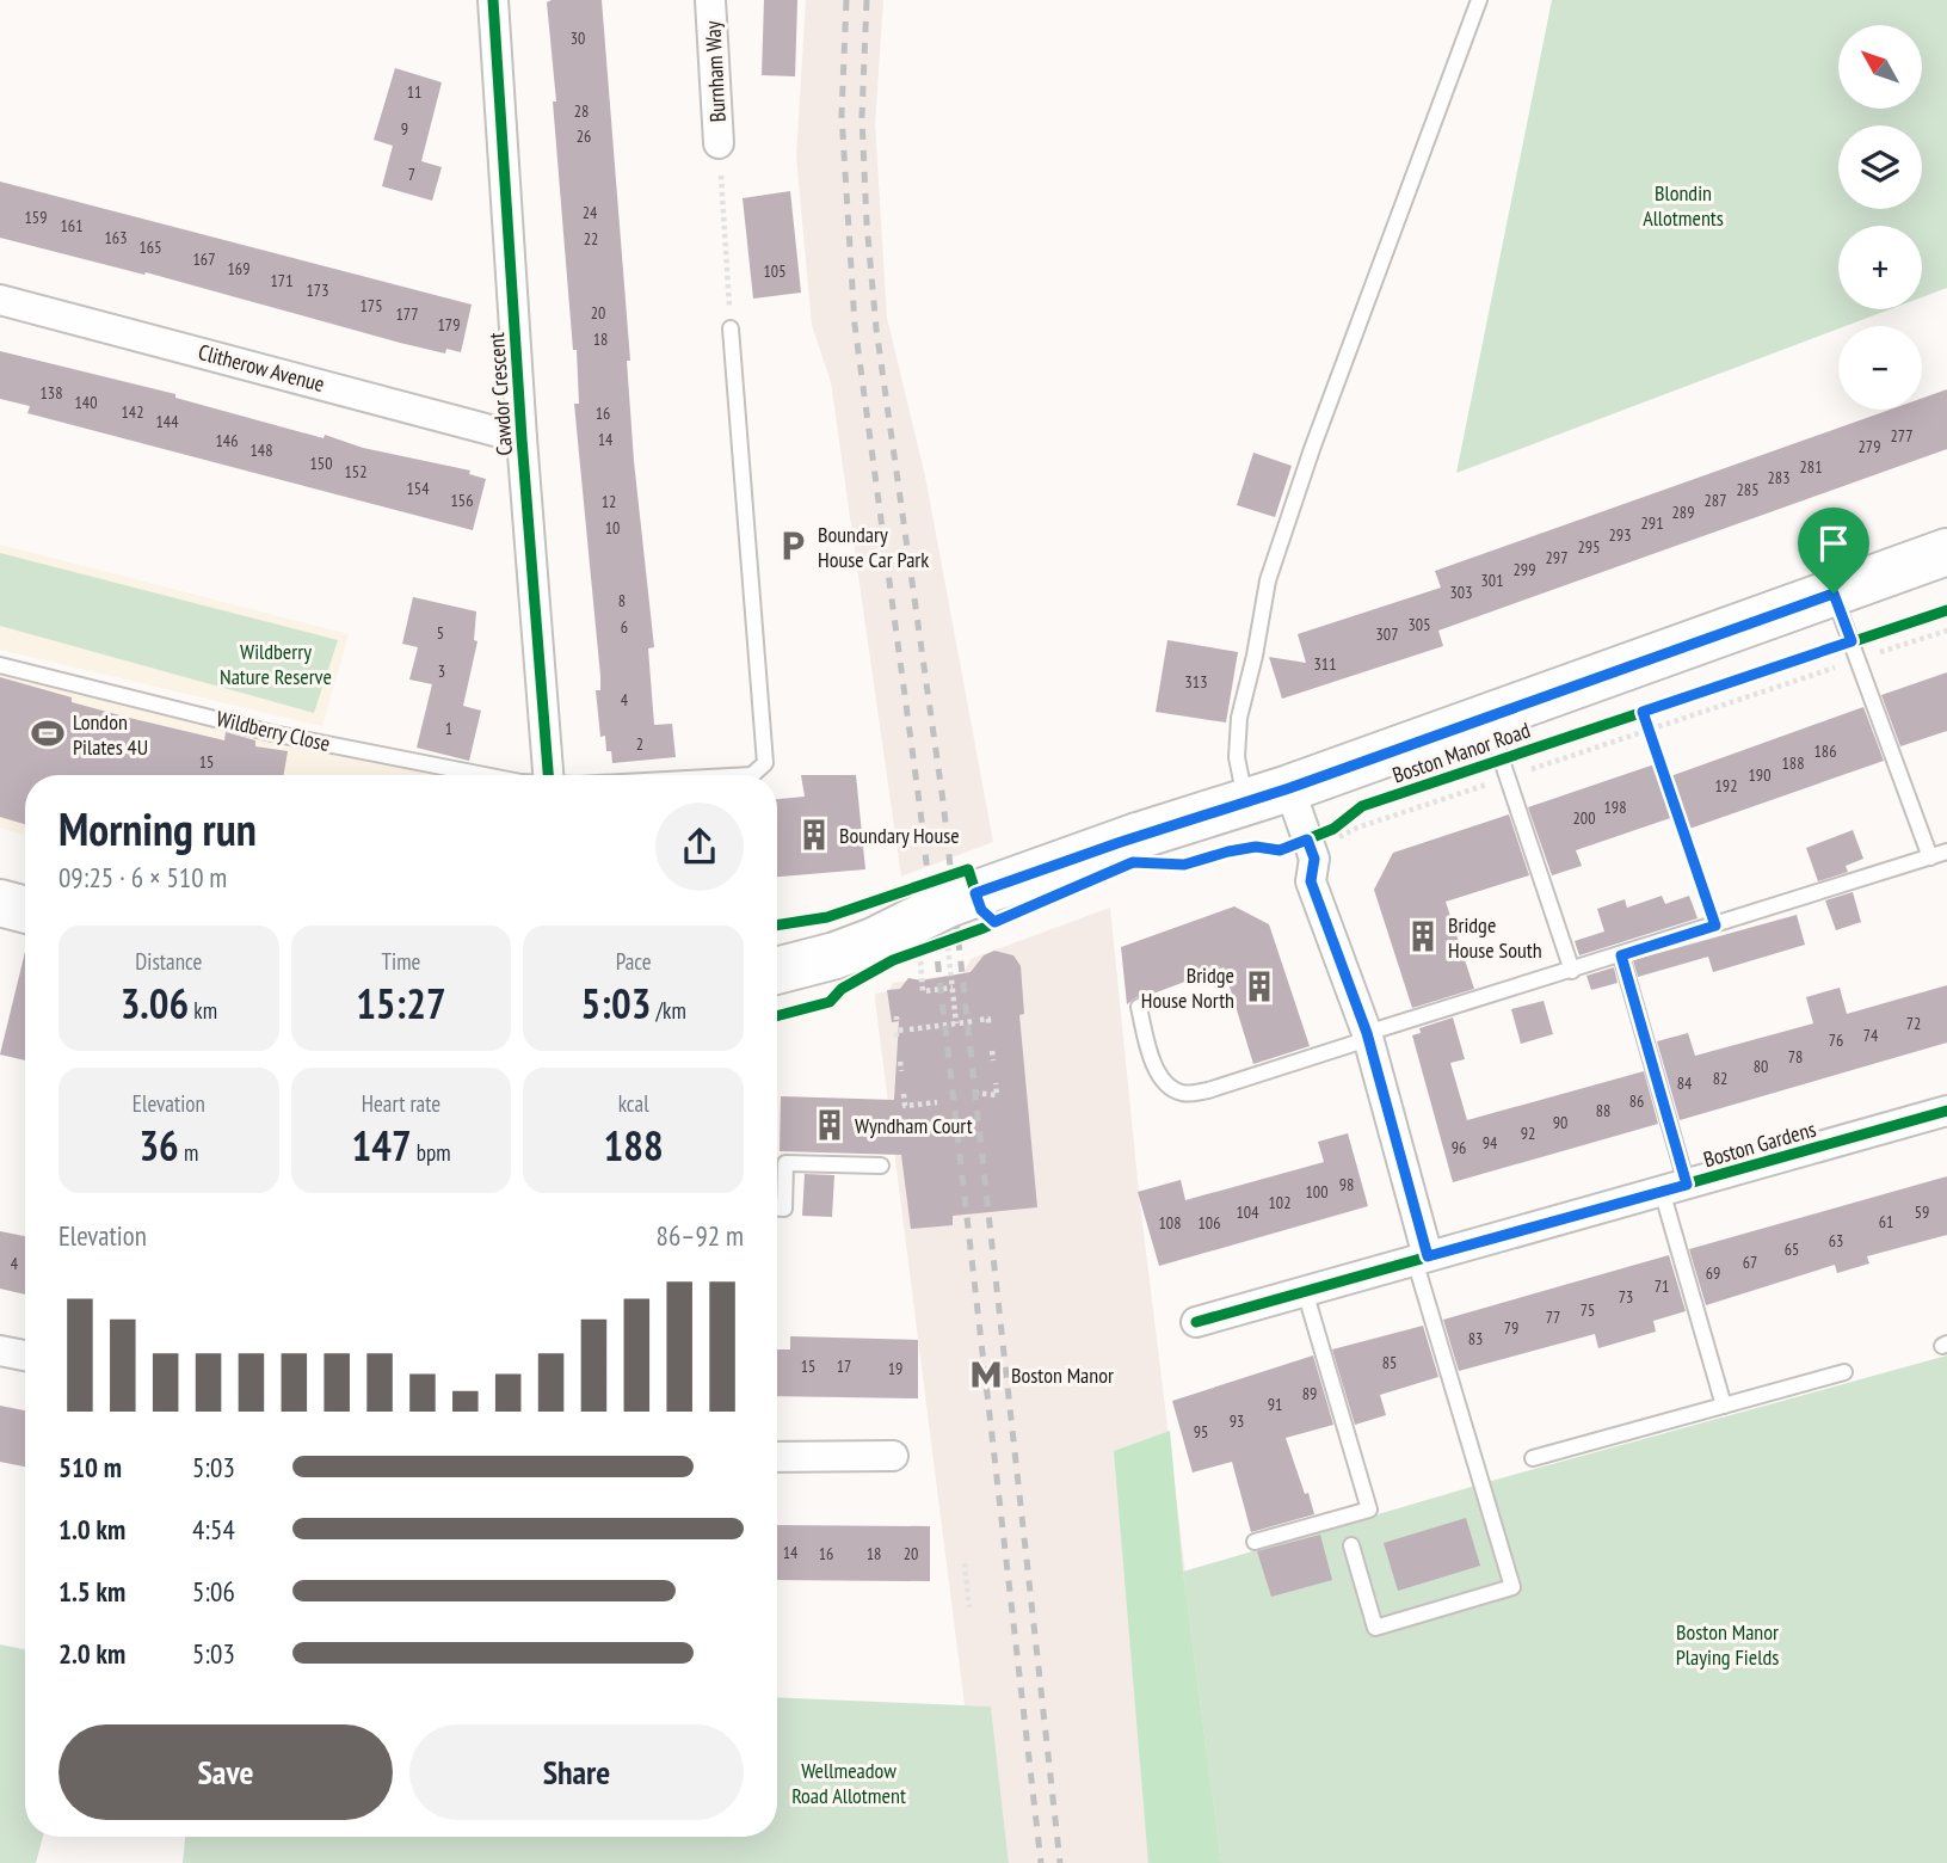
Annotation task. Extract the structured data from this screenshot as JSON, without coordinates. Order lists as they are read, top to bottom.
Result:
{
  "streets": {
    "main road": ["Boston Manor Road"],
    "street": [
      "Burnham Way",
      "Clitherow Avenue",
      "Cawdor Crescent",
      "Boston Gardens"
    ],
    "lane": ["Wildberry Close"]
  },
  "crossings": [
    ["Clitherow Avenue", "Cawdor Crescent"]
  ],
  "parks": [
    "Blondin Allotments",
    "Wildberry Nature Reserve",
    "Boston Manor Playing Fields",
    "Wellmeadow Road Allotment"
  ],
  "places": {
    "parking": ["Boundary House Car Park"],
    "sports": ["London Pilates 4U"],
    "building": [
      "Boundary House",
      "Bridge House South",
      "Bridge House North",
      "Wyndham Court"
    ],
    "metro station": ["Boston Manor"]
  },
  "house_numbers": [
    "30",
    "11",
    "28",
    "9",
    "26",
    "7",
    "24",
    "159",
    "161",
    "163",
    "22",
    "165",
    "167",
    "169",
    "105",
    "171",
    "173",
    "175",
    "20",
    "177",
    "179",
    "18",
    "138",
    "140",
    "142",
    "16",
    "144",
    "277",
    "14",
    "146",
    "279",
    "148",
    "150",
    "281",
    "152",
    "283",
    "154",
    "285",
    "156",
    "287",
    "12",
    "289",
    "291",
    "10",
    "293",
    "295",
    "297",
    "299",
    "301",
    "303",
    "8",
    "305",
    "6",
    "5",
    "307",
    "311",
    "3",
    "313",
    "4",
    "1",
    "2",
    "186",
    "15",
    "188",
    "190",
    "192",
    "198",
    "200",
    "72",
    "74",
    "76",
    "78",
    "80",
    "82",
    "84",
    "86",
    "88",
    "90",
    "92",
    "94",
    "96",
    "98",
    "100",
    "102",
    "104",
    "59",
    "61",
    "108",
    "106",
    "63",
    "65",
    "67",
    "4",
    "69",
    "71",
    "73",
    "75",
    "77",
    "79",
    "83",
    "85",
    "15",
    "17",
    "19",
    "89",
    "91",
    "93",
    "95",
    "14",
    "16",
    "18",
    "20"
  ],
  "north": "top left",
  "page": {
    "map_buttons": ["+", "−"],
    "heading": ["Morning run", "09:25 · 6 × 510 m"],
    "stats": [
      ["Distance", "3.06 km"],
      ["Time", "15:27"],
      ["Pace", "5:03 /km"],
      ["Elevation", "36 m"],
      ["Heart rate", "147 bpm"],
      ["kcal", "188"]
    ],
    "chart": ["Elevation", "86–92 m"],
    "list": [
      {
        "name": "510 m",
        "note": "5:03"
      },
      {
        "name": "1.0 km",
        "note": "4:54"
      },
      {
        "name": "1.5 km",
        "note": "5:06"
      },
      {
        "name": "2.0 km",
        "note": "5:03"
      }
    ],
    "buttons": ["Save", "Share"]
  }
}
